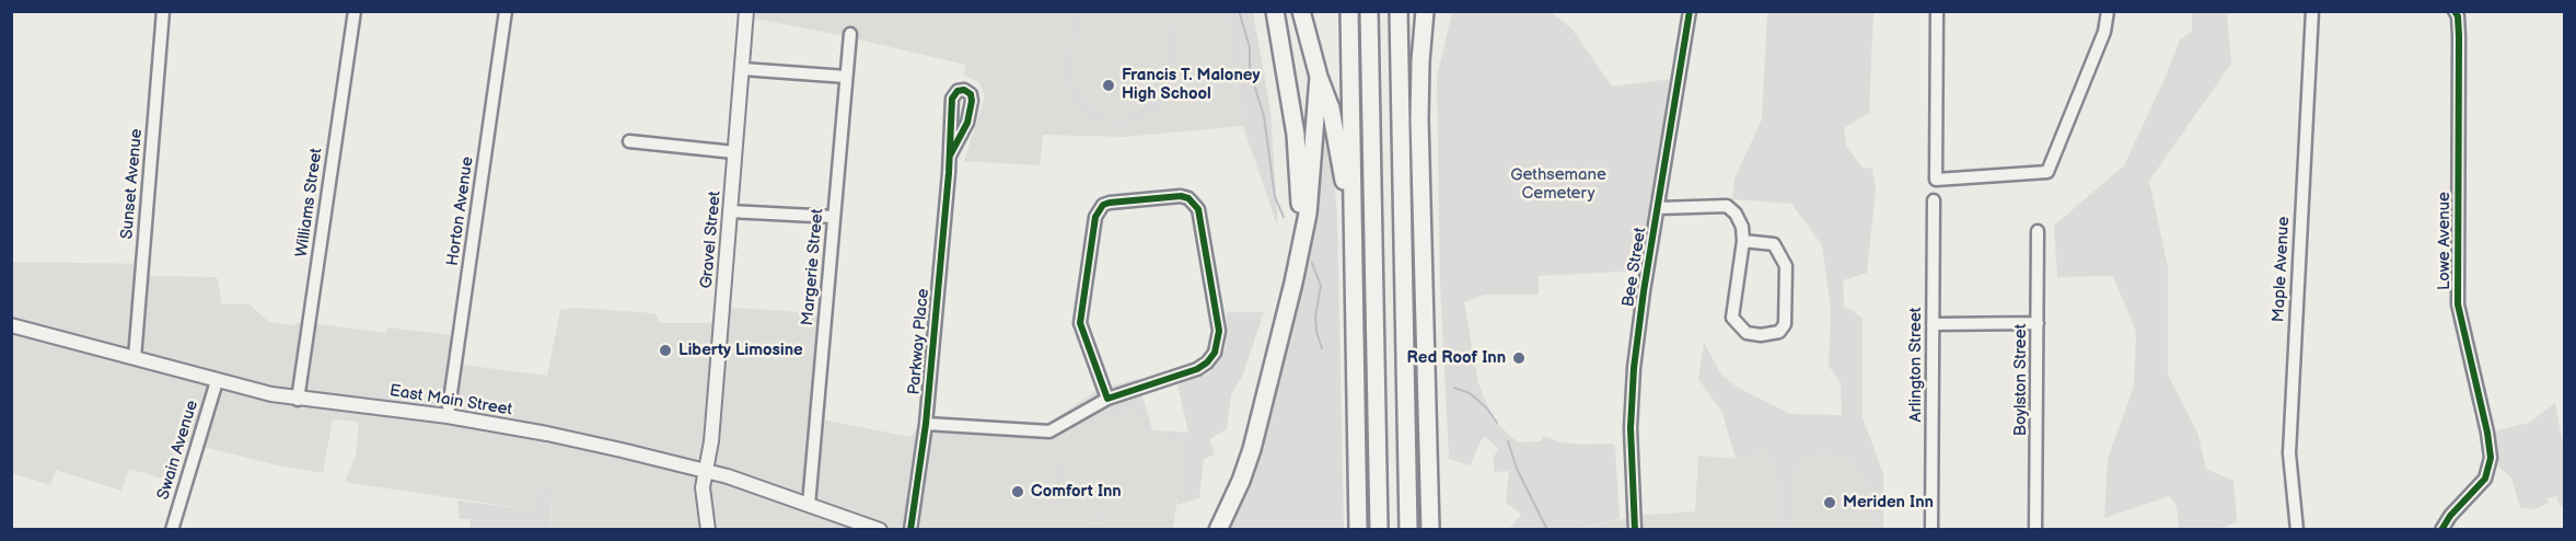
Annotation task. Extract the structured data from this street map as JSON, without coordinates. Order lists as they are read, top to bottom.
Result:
{
  "streets": {
    "main road": ["Gravel Street", "East Main Street"],
    "street": [
      "Sunset Avenue",
      "Williams Street",
      "Horton Avenue",
      "Lowe Avenue",
      "Margerie Street",
      "Bee Street",
      "Maple Avenue",
      "Parkway Place",
      "Arlington Street",
      "Boylston Street",
      "Swain Avenue"
    ]
  },
  "crossings": [
    ["Sunset Avenue", "East Main Street"],
    ["Williams Street", "East Main Street"],
    ["Horton Avenue", "East Main Street"],
    ["Gravel Street", "East Main Street"],
    ["Margerie Street", "East Main Street"],
    ["East Main Street", "Swain Avenue"]
  ],
  "parks": ["Gethsemane Cemetery"],
  "places": [
    "Francis T. Maloney High School",
    "Liberty Limosine",
    "Red Roof Inn",
    "Comfort Inn",
    "Meriden Inn"
  ]
}
